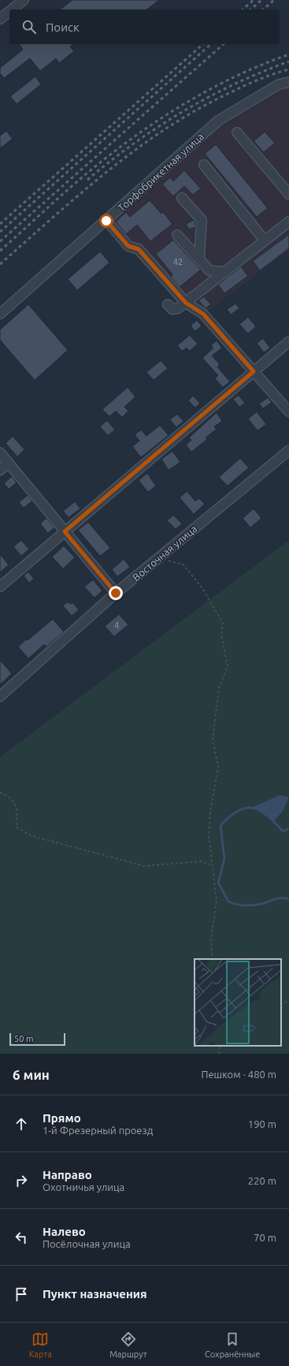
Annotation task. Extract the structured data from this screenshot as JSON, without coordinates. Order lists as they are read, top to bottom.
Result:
{
  "streets": {
    "street": ["Торфобрикетная улица", "Восточная улица"]
  },
  "house_numbers": ["42", "4"],
  "scale_bar": "50 m",
  "page": {
    "search": "Поиск",
    "scale": "50 m",
    "heading": ["6 мин", "Пешком · 480 m"],
    "list": [
      ["Прямо", "1-й Фрезерный проезд", "190 m"],
      ["Направо", "Охотничья улица", "220 m"],
      ["Налево", "Посёлочная улица", "70 m"],
      "Пункт назначения"
    ],
    "nav": ["Карта", "Маршрут", "Сохранённые"]
  }
}
